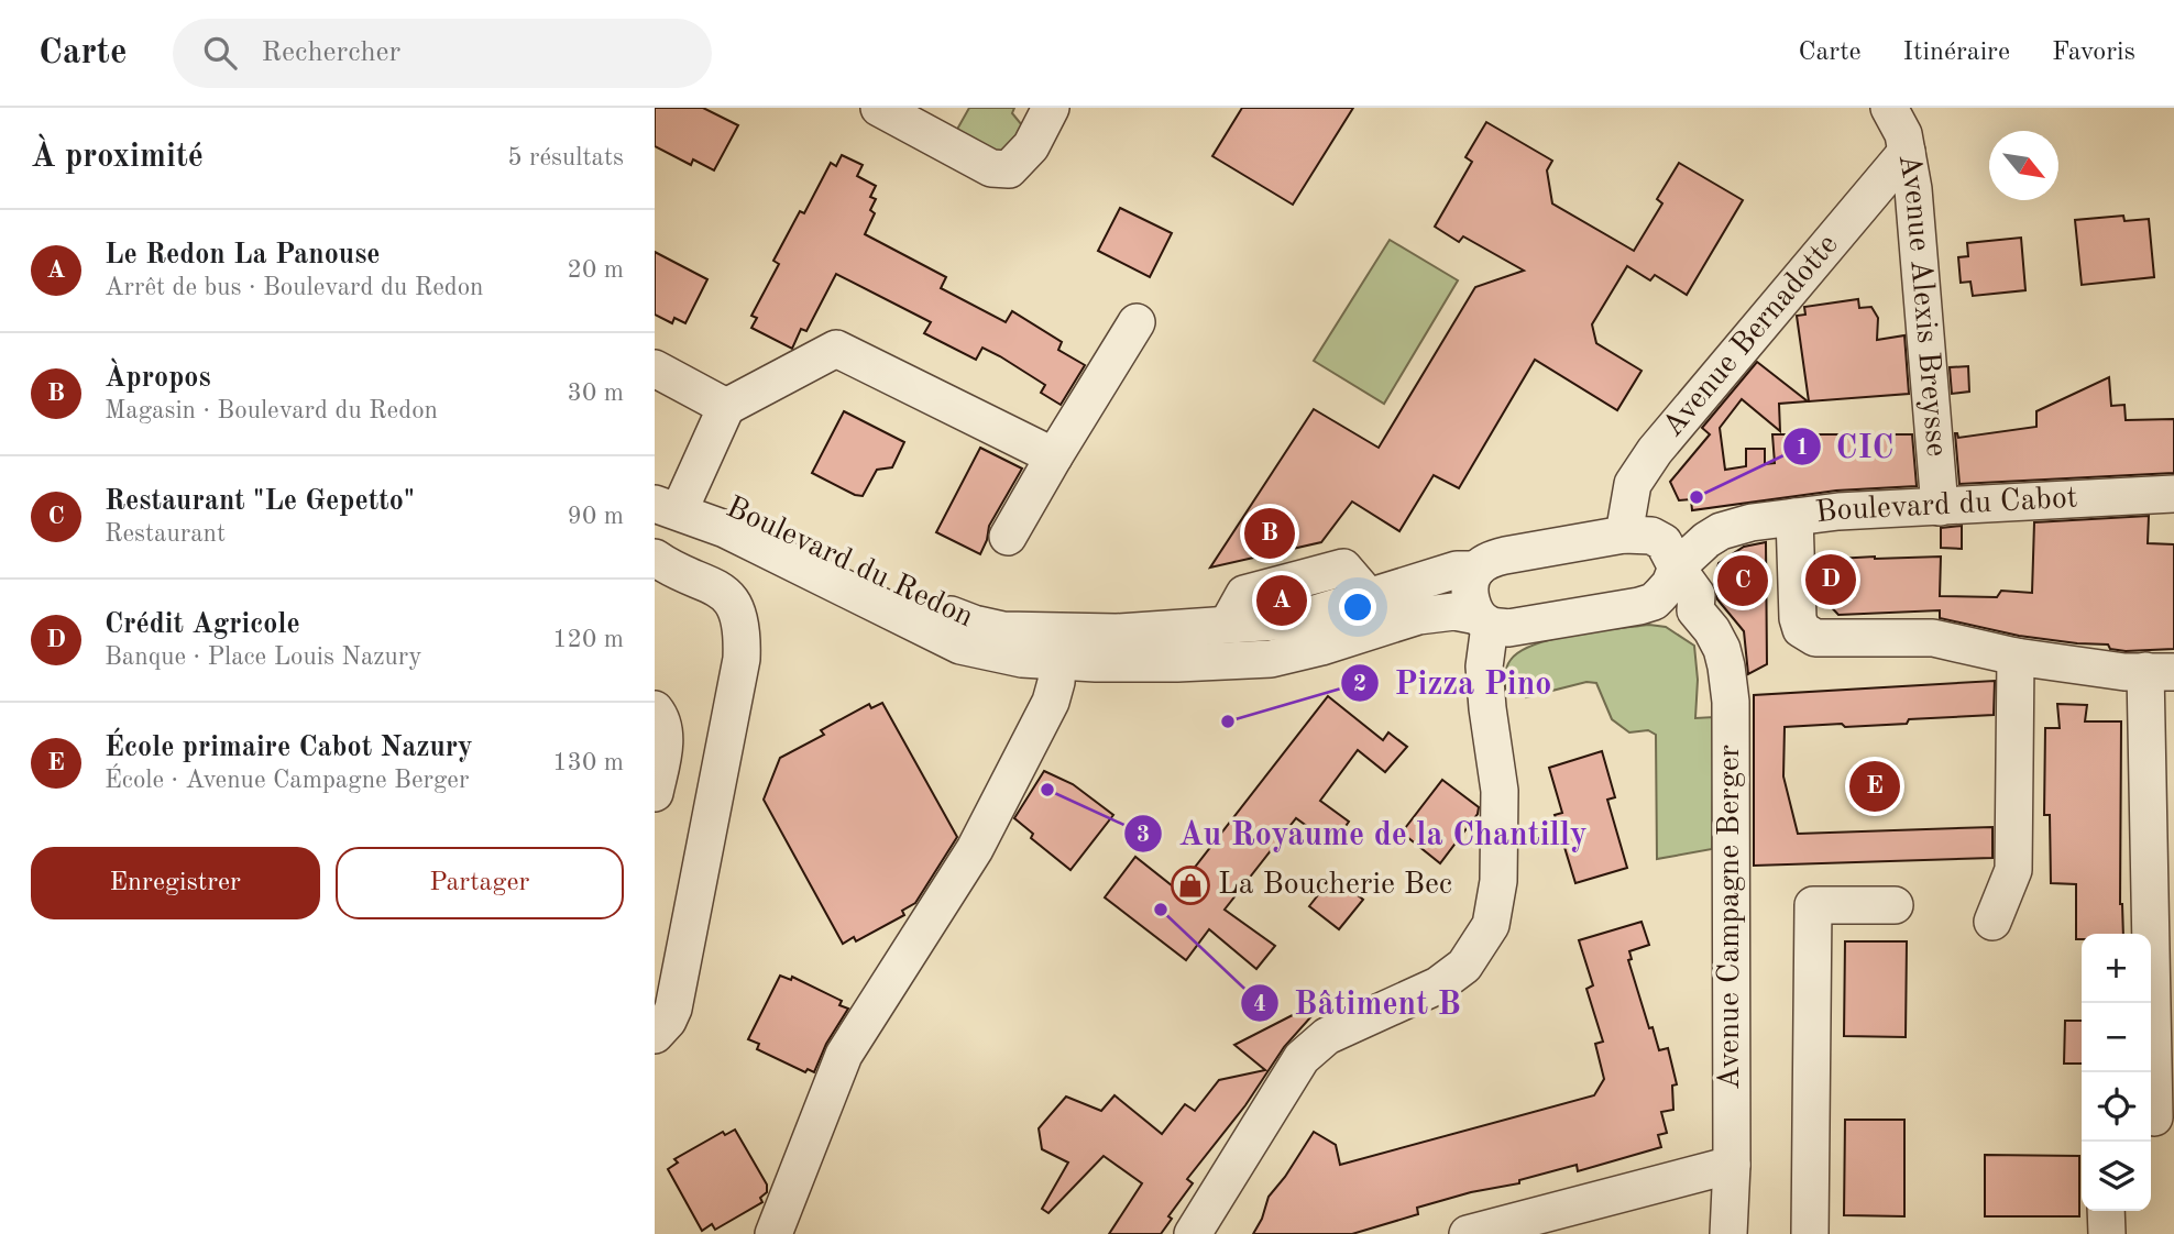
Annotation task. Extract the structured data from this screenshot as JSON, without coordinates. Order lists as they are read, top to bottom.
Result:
{
  "streets": {
    "street": [
      "Avenue Alexis Breysse",
      "Avenue Bernadotte",
      "Boulevard du Cabot",
      "Boulevard du Redon",
      "Avenue Campagne Berger"
    ]
  },
  "crossings": [
    ["Avenue Alexis Breysse", "Avenue Bernadotte"],
    ["Avenue Alexis Breysse", "Boulevard du Cabot"],
    ["Avenue Bernadotte", "Boulevard du Redon"],
    ["Boulevard du Cabot", "Boulevard du Redon"],
    ["Boulevard du Cabot", "Avenue Campagne Berger"],
    ["Boulevard du Redon", "Avenue Campagne Berger"]
  ],
  "places": {
    "other": [
      "CIC",
      "Pizza Pino",
      "Au Royaume de la Chantilly",
      "Bâtiment B"
    ],
    "shop": ["La Boucherie Bec"]
  },
  "north": "bottom right",
  "page": {
    "header": "Carte",
    "search": "Rechercher",
    "nav": ["Carte", "Itinéraire", "Favoris"],
    "heading": ["À proximité", "5 résultats"],
    "list": [
      {
        "mark": "A",
        "name": "Le Redon La Panouse",
        "note": "Arrêt de bus · Boulevard du Redon",
        "value": "20 m"
      },
      {
        "mark": "B",
        "name": "Àpropos",
        "note": "Magasin · Boulevard du Redon",
        "value": "30 m"
      },
      {
        "mark": "C",
        "name": "Restaurant \"Le Gepetto\"",
        "note": "Restaurant",
        "value": "90 m"
      },
      {
        "mark": "D",
        "name": "Crédit Agricole",
        "note": "Banque · Place Louis Nazury",
        "value": "120 m"
      },
      {
        "mark": "E",
        "name": "École primaire Cabot Nazury",
        "note": "École · Avenue Campagne Berger",
        "value": "130 m"
      }
    ],
    "pins": [
      "B",
      "D",
      "C",
      "A",
      "E"
    ],
    "buttons": ["Enregistrer", "Partager"],
    "map_buttons": ["+", "−"]
  }
}
